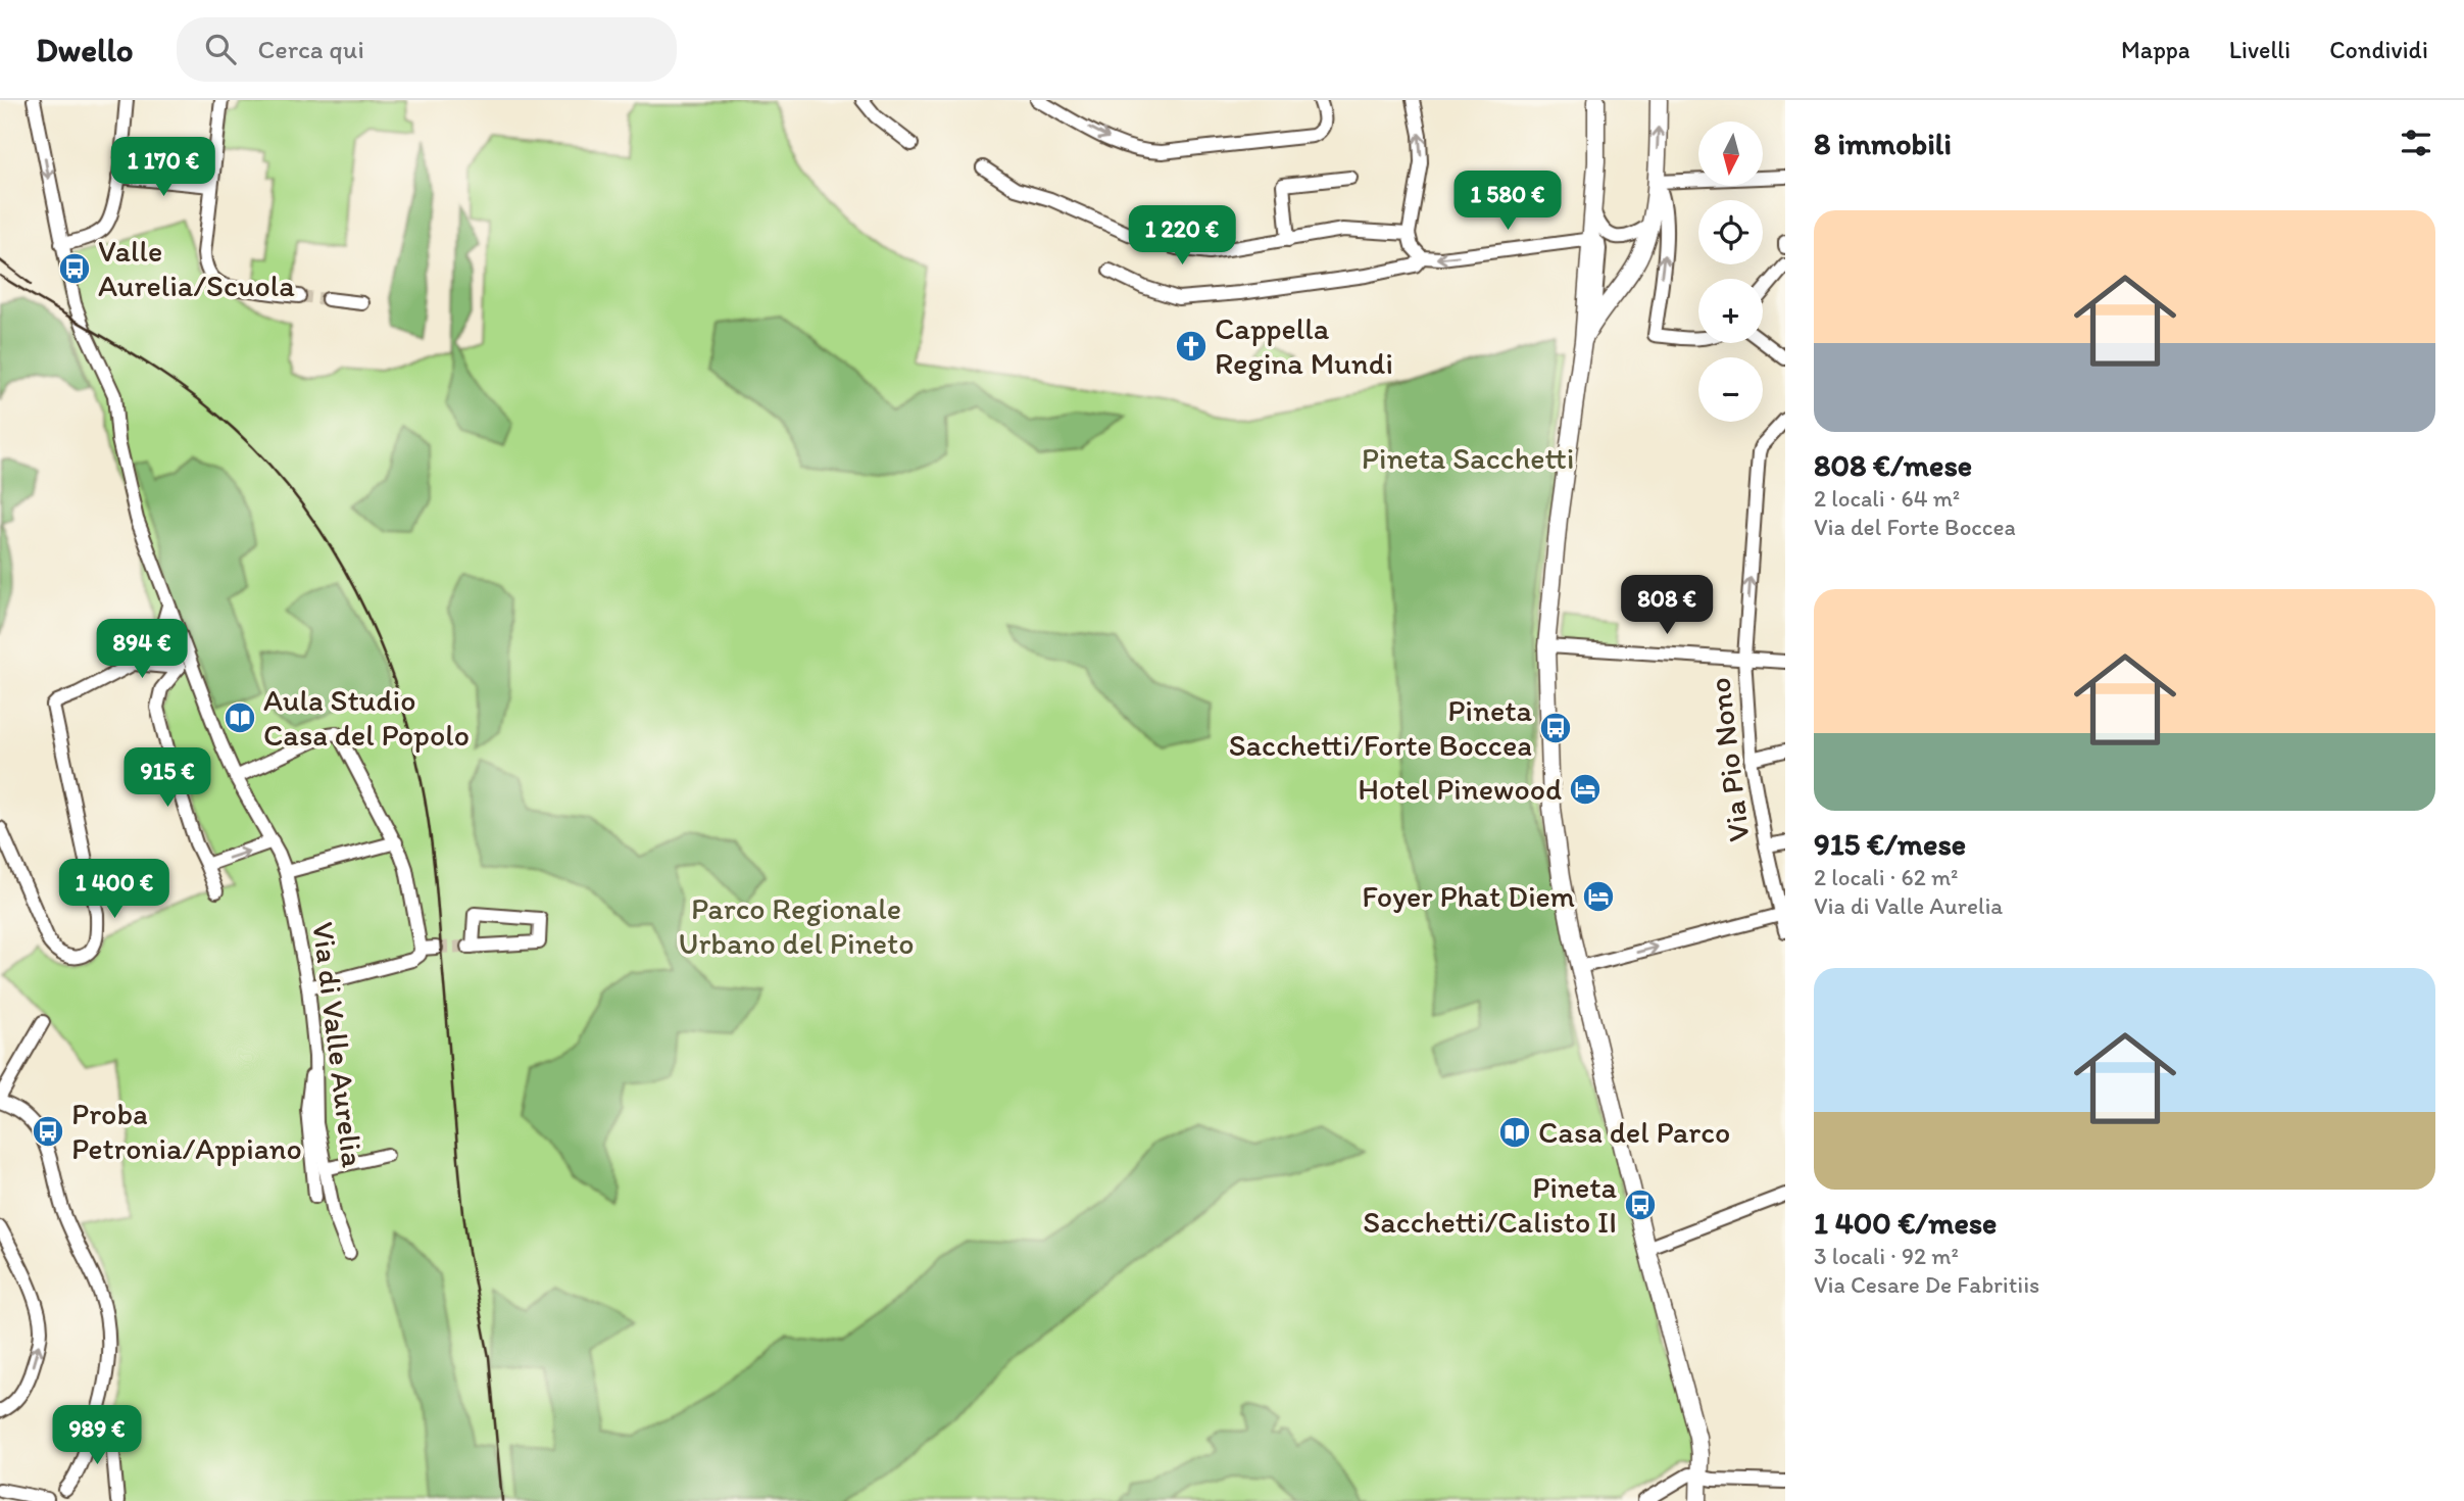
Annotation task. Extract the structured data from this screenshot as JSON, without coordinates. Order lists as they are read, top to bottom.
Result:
{
  "streets": {
    "street": ["Via Pio Nono", "Via di Valle Aurelia"]
  },
  "one_way": ["Via Pio Nono"],
  "parks": ["Pineta Sacchetti", "Parco Regionale Urbano del Pineto"],
  "places": {
    "bus stop": [
      "Valle Aurelia/Scuola",
      "Pineta Sacchetti/Forte Boccea",
      "Proba Petronia/Appiano",
      "Pineta Sacchetti/Calisto II"
    ],
    "church": ["Cappella Regina Mundi"],
    "library": ["Aula Studio Casa del Popolo", "Casa del Parco"],
    "hotel": ["Hotel Pinewood", "Foyer Phat Diem"]
  },
  "north": "bottom",
  "page": {
    "header": "Dwello",
    "search": "Cerca qui",
    "nav": ["Mappa", "Livelli", "Condividi"],
    "heading": "8 immobili",
    "map_buttons": ["+", "−"],
    "price": [
      "1 170 €",
      "1 580 €",
      "1 220 €",
      "808 €",
      "894 €",
      "915 €",
      "1 400 €",
      "989 €"
    ],
    "list": [
      {
        "name": "808 €/mese",
        "note": "2 locali · 64 m² · Via del Forte Boccea"
      },
      {
        "name": "915 €/mese",
        "note": "2 locali · 62 m² · Via di Valle Aurelia"
      },
      {
        "name": "1 400 €/mese",
        "note": "3 locali · 92 m² · Via Cesare De Fabritiis"
      }
    ]
  }
}
